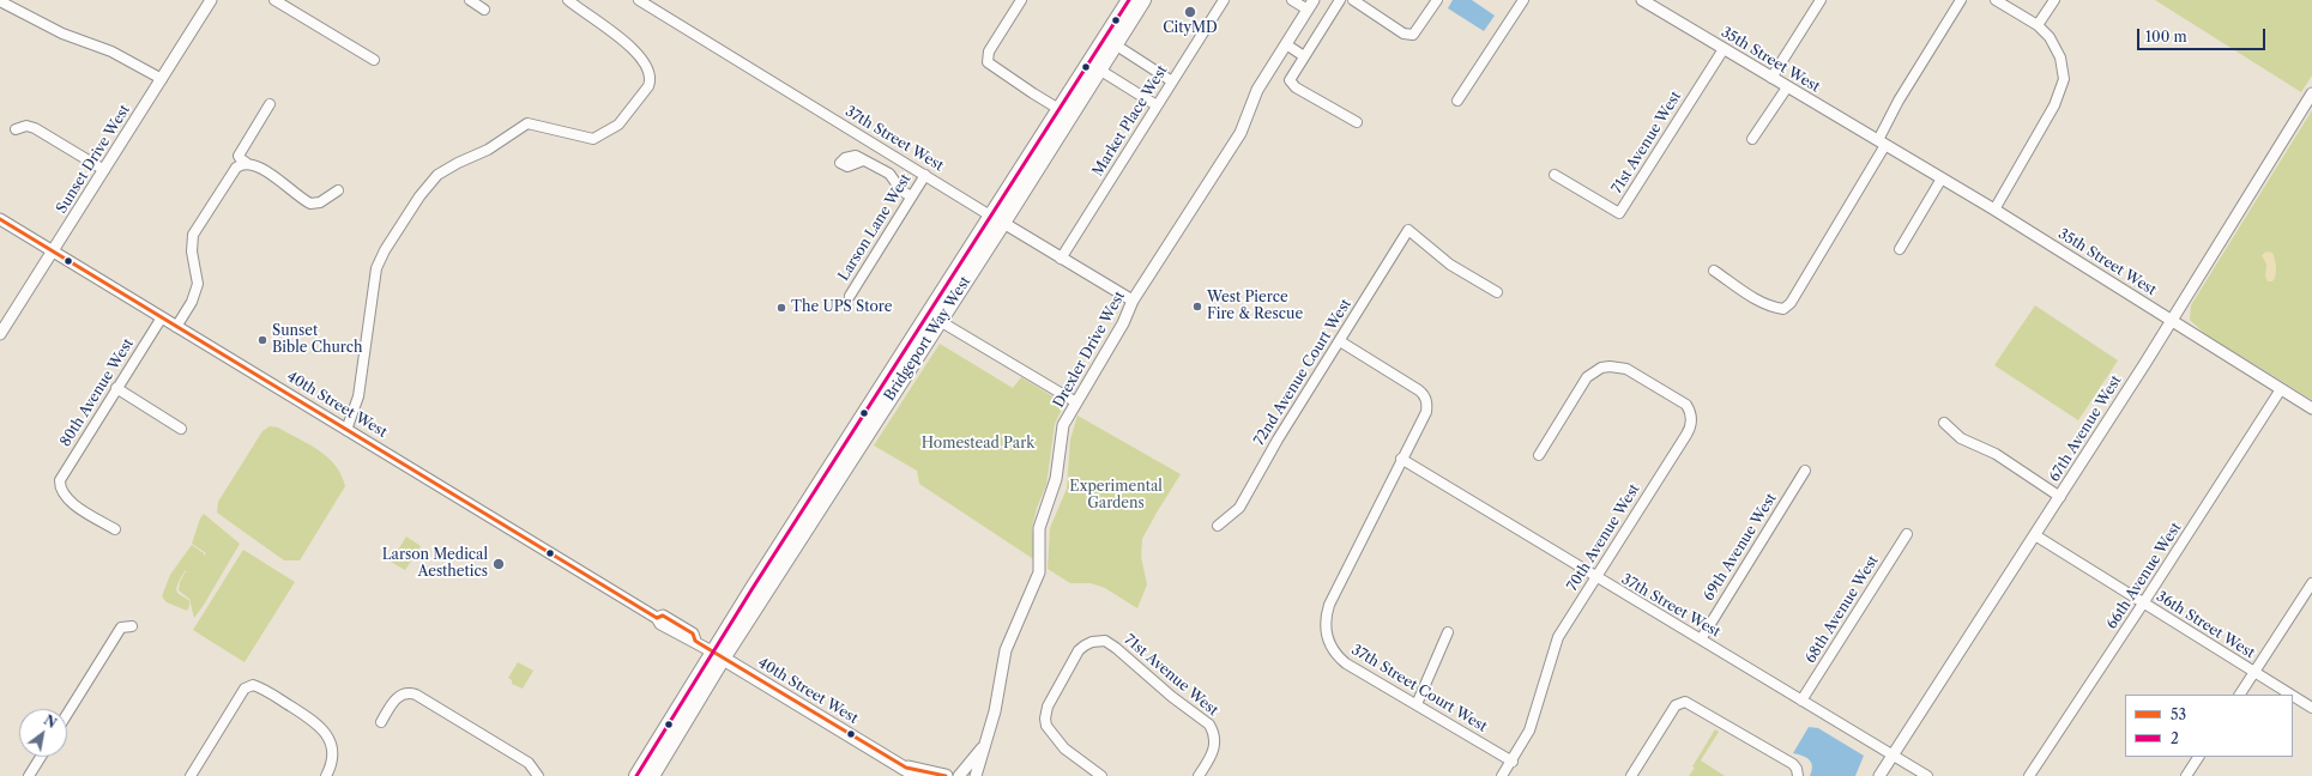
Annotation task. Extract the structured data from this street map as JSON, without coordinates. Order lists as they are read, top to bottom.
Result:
{
  "streets": {
    "main road": ["Bridgeport Way West", "40th Street West"],
    "street": [
      "35th Street West",
      "Market Place West",
      "37th Street West",
      "71st Avenue West",
      "Sunset Drive West",
      "Larson Lane West",
      "Drexler Drive West",
      "72nd Avenue Court West",
      "80th Avenue West",
      "67th Avenue West",
      "70th Avenue West",
      "69th Avenue West",
      "66th Avenue West",
      "68th Avenue West",
      "36th Street West",
      "37th Street Court West"
    ]
  },
  "crossings": [
    ["35th Street West", "71st Avenue West"],
    ["35th Street West", "67th Avenue West"],
    ["35th Street West", "66th Avenue West"],
    ["Market Place West", "37th Street West"],
    ["37th Street West", "Larson Lane West"],
    ["37th Street West", "Bridgeport Way West"],
    ["37th Street West", "Drexler Drive West"],
    ["37th Street West", "67th Avenue West"],
    ["37th Street West", "70th Avenue West"],
    ["37th Street West", "69th Avenue West"],
    ["37th Street West", "68th Avenue West"],
    ["37th Street West", "37th Street Court West"],
    ["Sunset Drive West", "40th Street West"],
    ["Bridgeport Way West", "40th Street West"],
    ["80th Avenue West", "40th Street West"],
    ["67th Avenue West", "36th Street West"],
    ["70th Avenue West", "37th Street Court West"],
    ["66th Avenue West", "36th Street West"]
  ],
  "parks": ["Homestead Park", "Experimental Gardens"],
  "places": [
    "CityMD",
    "West Pierce Fire & Rescue",
    "The UPS Store",
    "Sunset Bible Church",
    "Larson Medical Aesthetics"
  ],
  "lines": ["transit line 2", "transit line 53"],
  "legend": ["53", "2"],
  "scale_bar": "100 m",
  "north": "top right"
}
